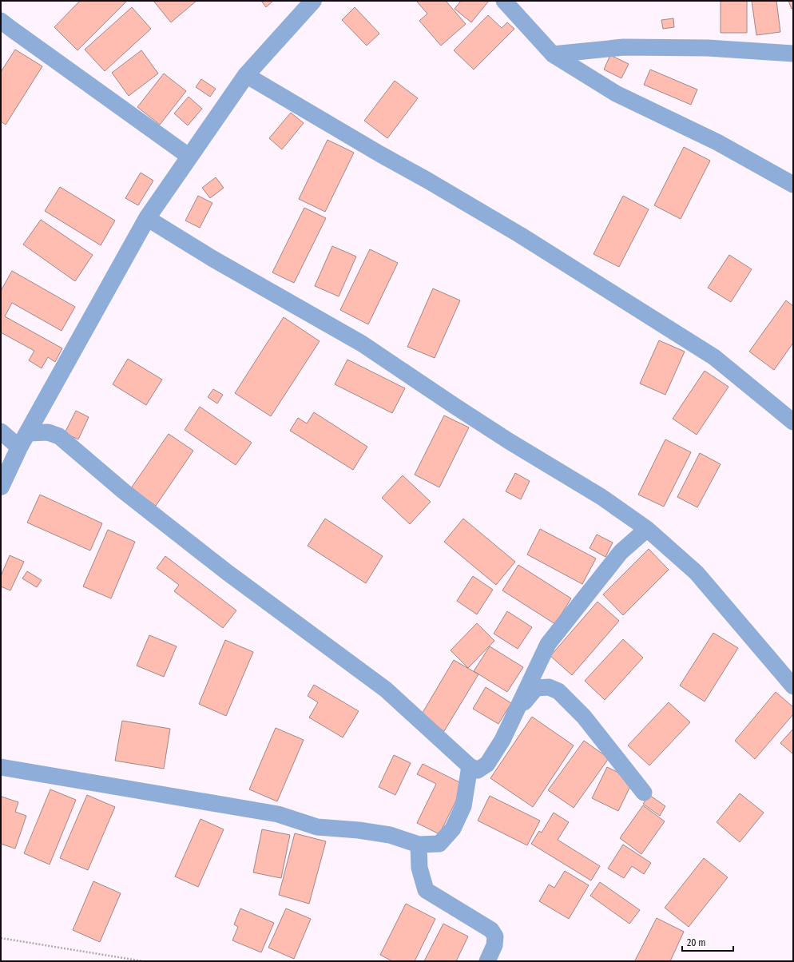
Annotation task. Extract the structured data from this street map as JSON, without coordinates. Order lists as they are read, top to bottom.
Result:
{
  "scale_bar": "20 m"
}
